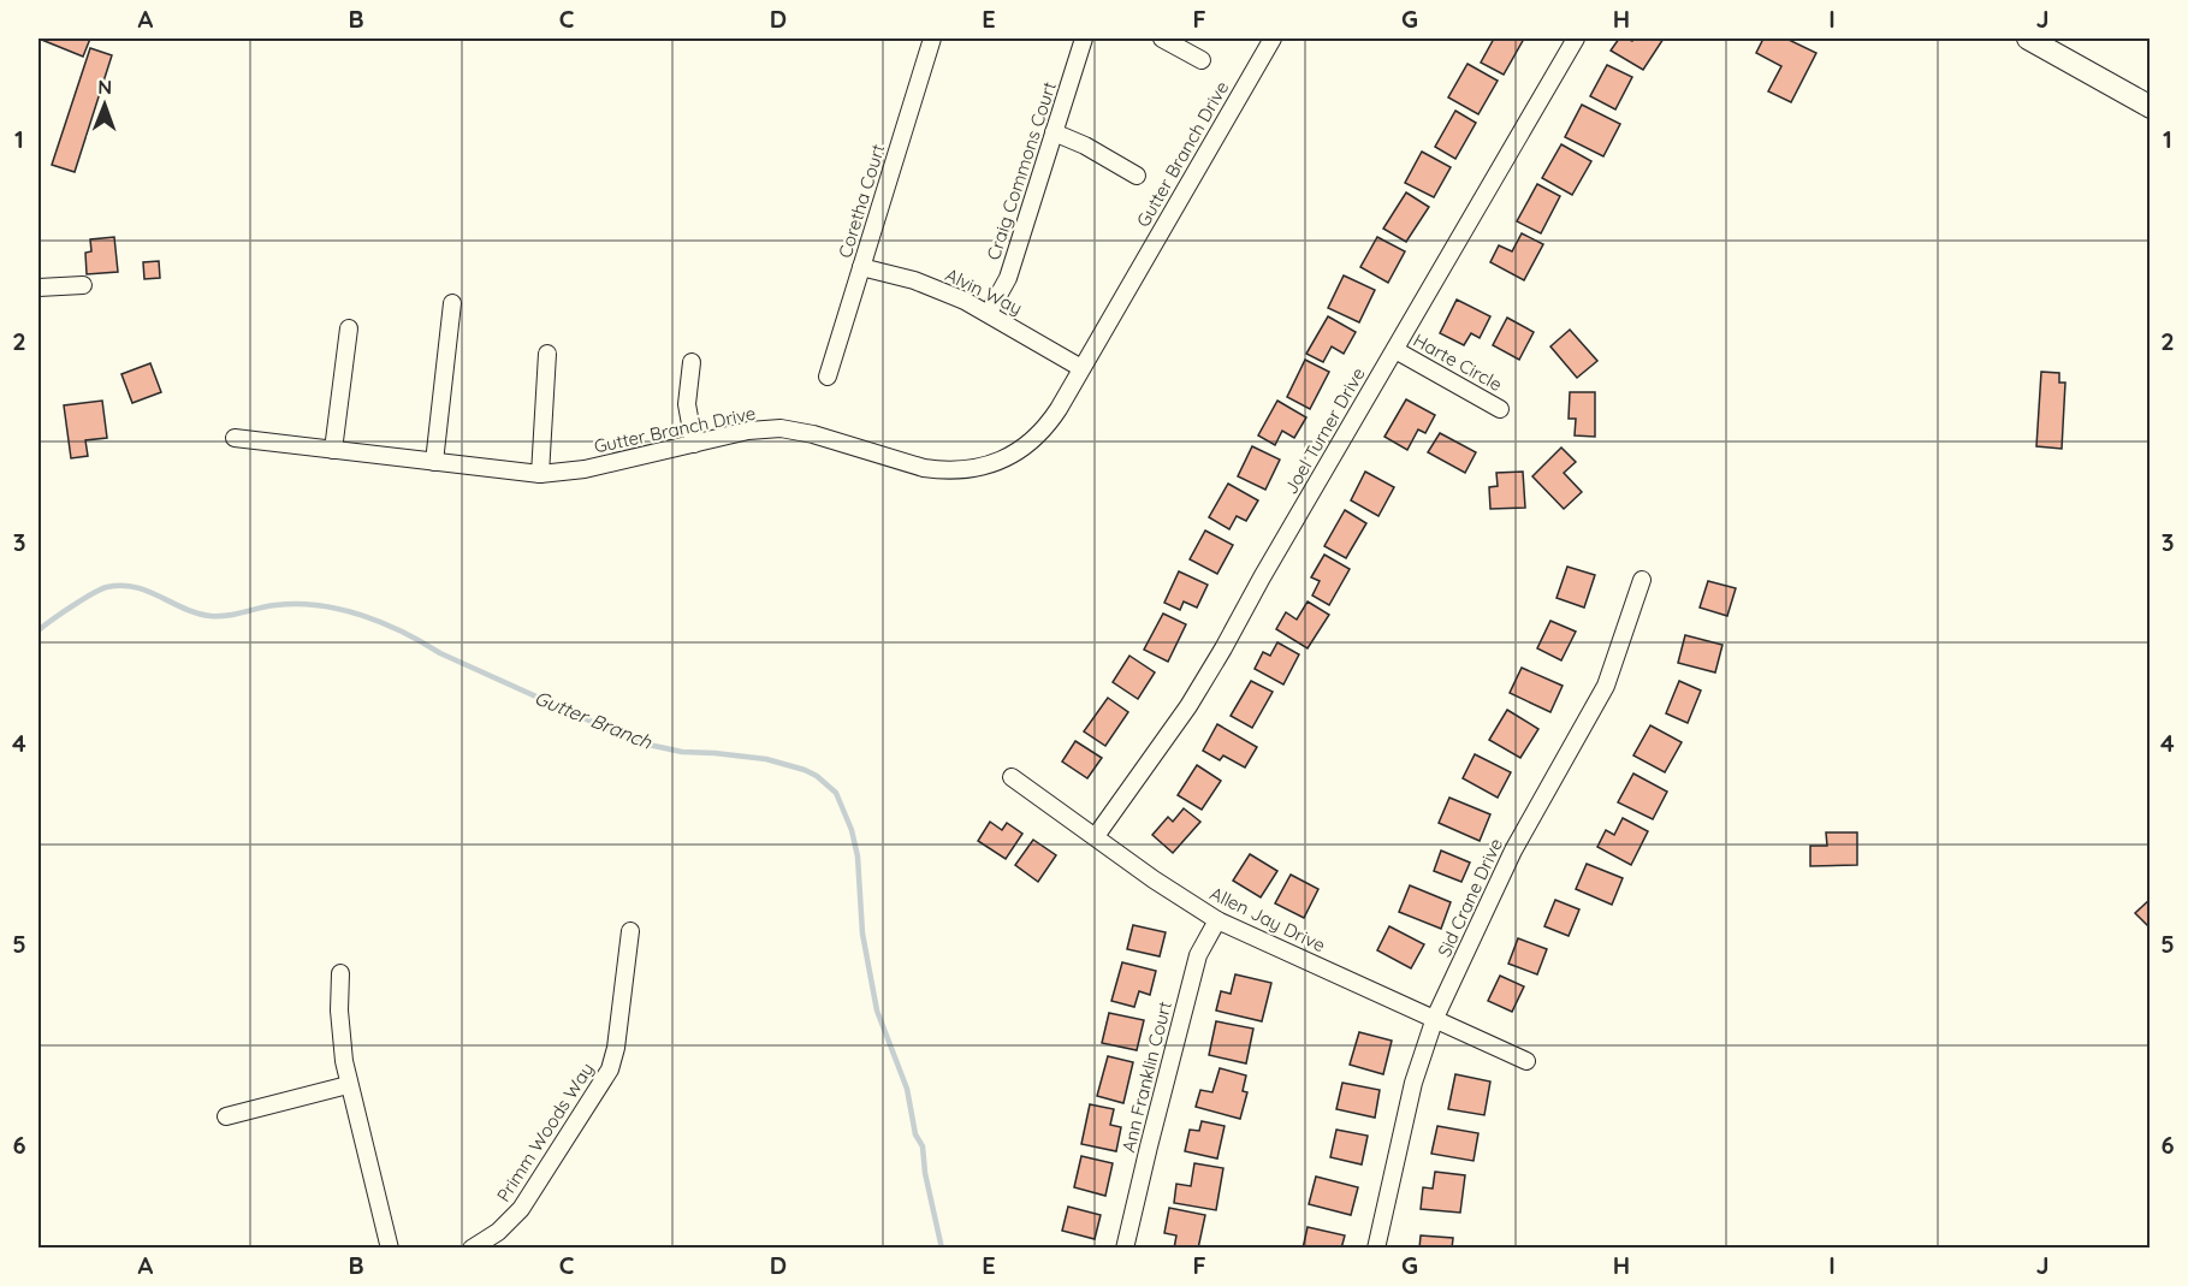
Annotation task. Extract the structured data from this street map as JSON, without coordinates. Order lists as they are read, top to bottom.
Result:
{
  "streets": {
    "street": [
      "Gutter Branch Drive",
      "Craig Commons Court",
      "Coretha Court",
      "Alvin Way",
      "Harte Circle",
      "Joel Turner Drive",
      "Sid Crane Drive",
      "Allen Jay Drive",
      "Ann Franklin Court",
      "Primm Woods Way"
    ]
  },
  "crossings": [
    ["Gutter Branch Drive", "Alvin Way"],
    ["Craig Commons Court", "Alvin Way"],
    ["Coretha Court", "Alvin Way"],
    ["Harte Circle", "Joel Turner Drive"],
    ["Joel Turner Drive", "Allen Jay Drive"],
    ["Sid Crane Drive", "Allen Jay Drive"],
    ["Allen Jay Drive", "Ann Franklin Court"]
  ],
  "water": ["Gutter Branch"],
  "north": "top",
  "grid": {
    "columns": [
      "A",
      "B",
      "C",
      "D",
      "E",
      "F",
      "G",
      "H",
      "I",
      "J"
    ],
    "rows": [
      "1",
      "2",
      "3",
      "4",
      "5",
      "6"
    ]
  }
}
